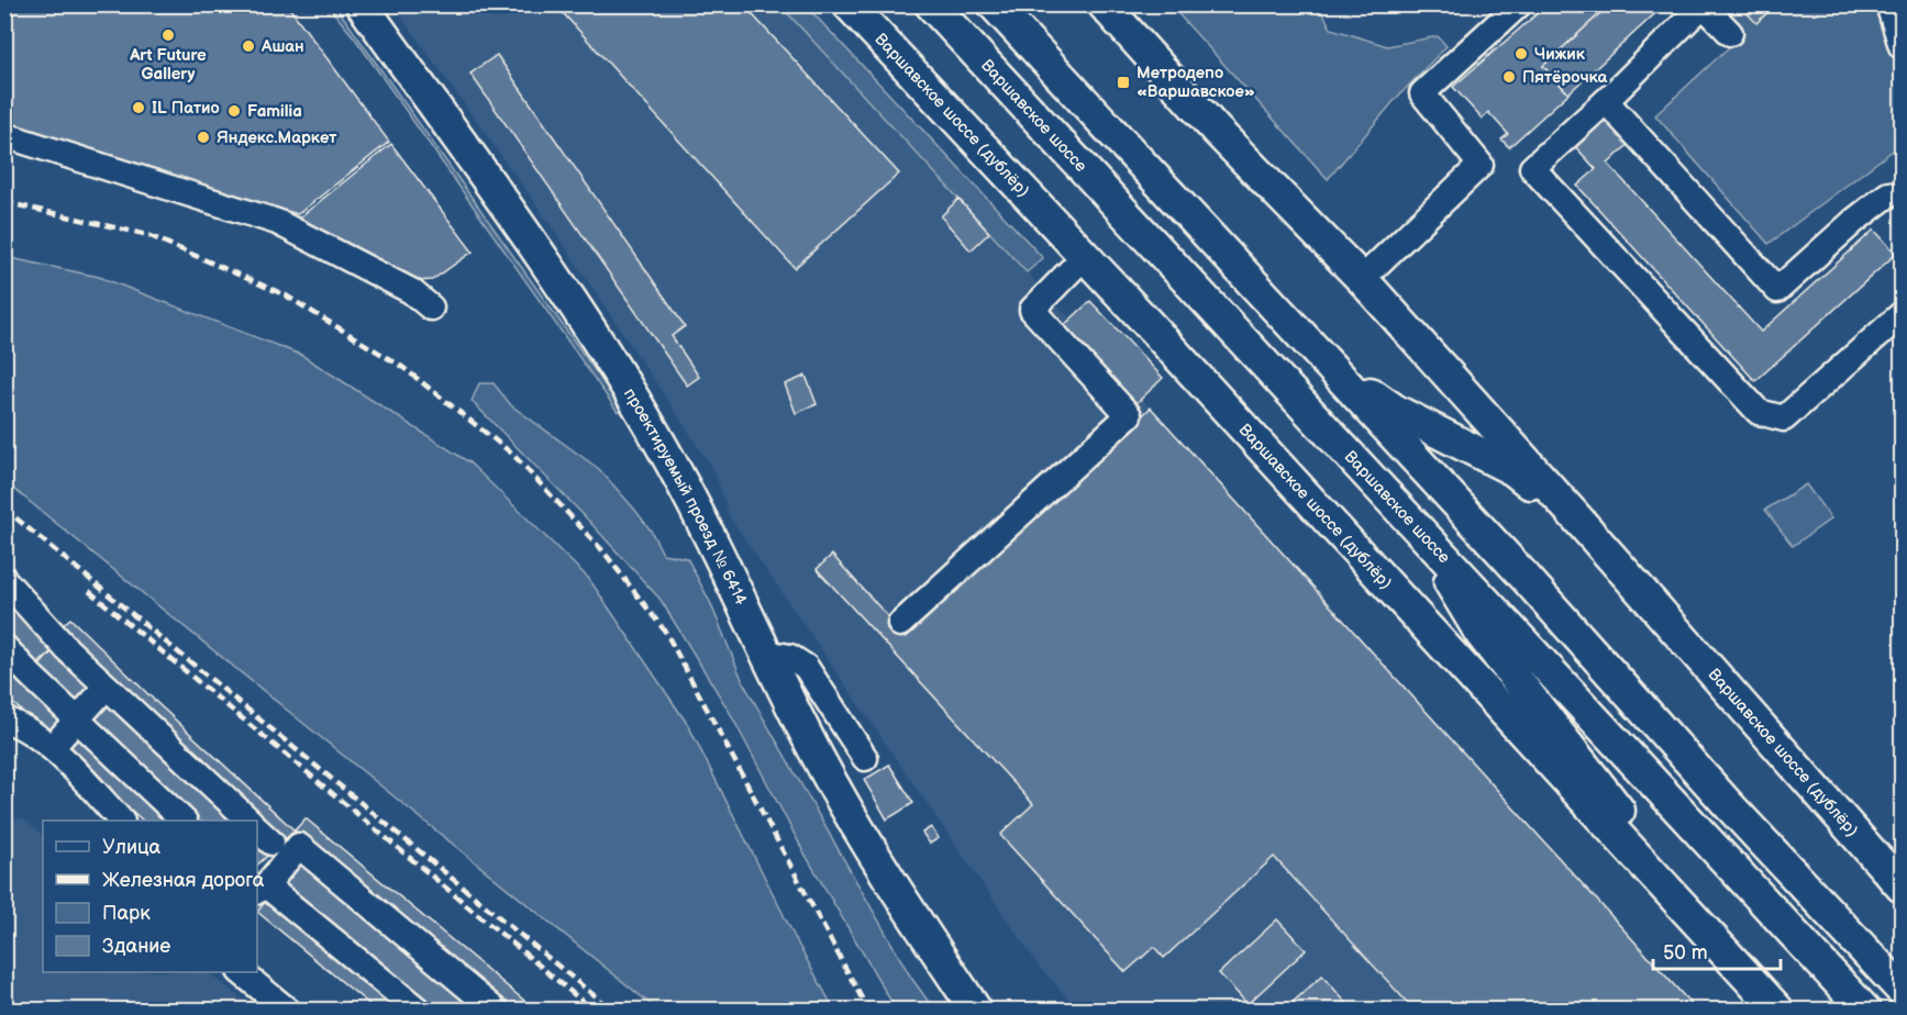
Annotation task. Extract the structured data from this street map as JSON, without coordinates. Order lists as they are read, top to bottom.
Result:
{
  "streets": {
    "main road": ["Варшавское шоссе (дублёр)", "Варшавское шоссе", "проектируемый проезд № 6414"]
  },
  "places": {
    "other": [
      "Art Future Gallery",
      "Ашан",
      "Чижик",
      "Пятёрочка",
      "IL Патио",
      "Familia",
      "Яндекс.Маркет"
    ],
    "transit": ["Метродепо «Варшавское»"]
  },
  "legend": [
    "Улица",
    "Железная дорога",
    "Парк",
    "Здание"
  ],
  "scale_bar": "50 m"
}
